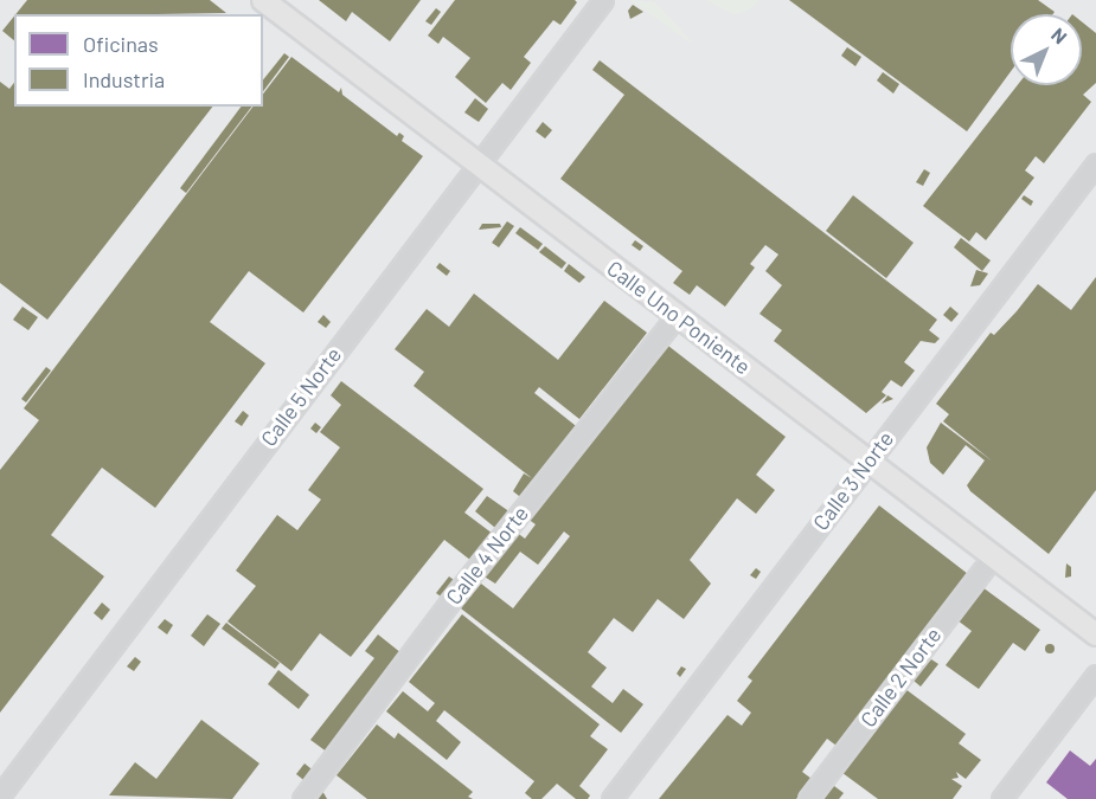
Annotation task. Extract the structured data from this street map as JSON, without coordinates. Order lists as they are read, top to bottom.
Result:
{
  "streets": {
    "main road": ["Calle Uno Poniente"],
    "street": [
      "Calle 5 Norte",
      "Calle 3 Norte",
      "Calle 4 Norte",
      "Calle 2 Norte"
    ]
  },
  "crossings": [
    ["Calle Uno Poniente", "Calle 5 Norte"],
    ["Calle Uno Poniente", "Calle 3 Norte"],
    ["Calle Uno Poniente", "Calle 4 Norte"],
    ["Calle Uno Poniente", "Calle 2 Norte"]
  ],
  "legend": ["Oficinas", "Industria"],
  "north": "top right"
}
